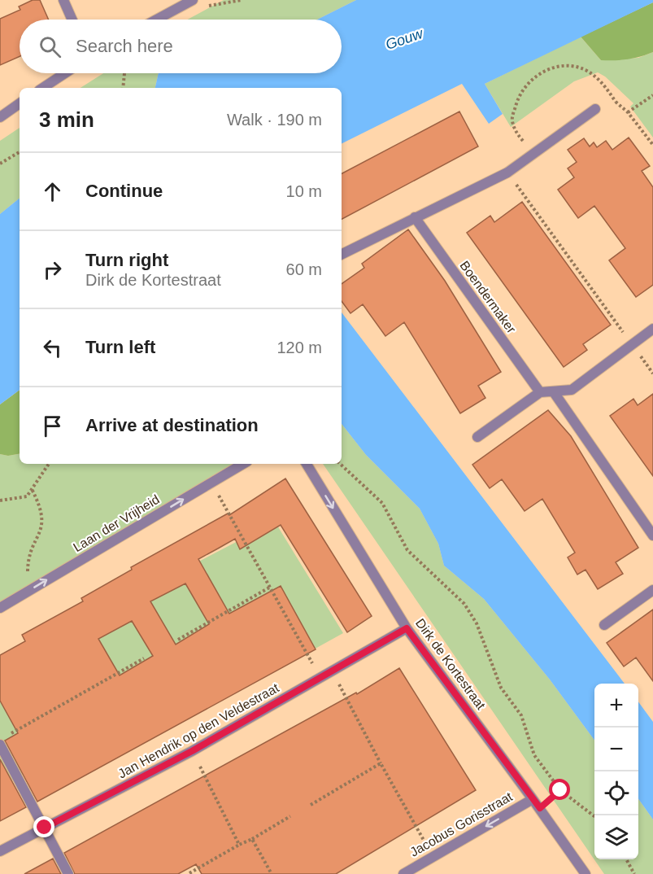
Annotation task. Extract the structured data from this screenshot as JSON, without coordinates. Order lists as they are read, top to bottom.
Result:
{
  "streets": {
    "street": [
      "Boendermaker",
      "Laan der Vrijheid",
      "Dirk de Kortestraat",
      "Jan Hendrik op den Veldestraat",
      "Jacobus Gorisstraat"
    ]
  },
  "crossings": [
    ["Dirk de Kortestraat", "Jan Hendrik op den Veldestraat"],
    ["Dirk de Kortestraat", "Jacobus Gorisstraat"]
  ],
  "one_way": ["Laan der Vrijheid", "Dirk de Kortestraat", "Jacobus Gorisstraat"],
  "water": ["Gouw"],
  "page": {
    "search": "Search here",
    "heading": ["3 min", "Walk · 190 m"],
    "list": [
      ["Continue", "10 m"],
      ["Turn right", "Dirk de Kortestraat", "60 m"],
      ["Turn left", "120 m"],
      "Arrive at destination"
    ],
    "map_buttons": ["+", "−"]
  }
}
